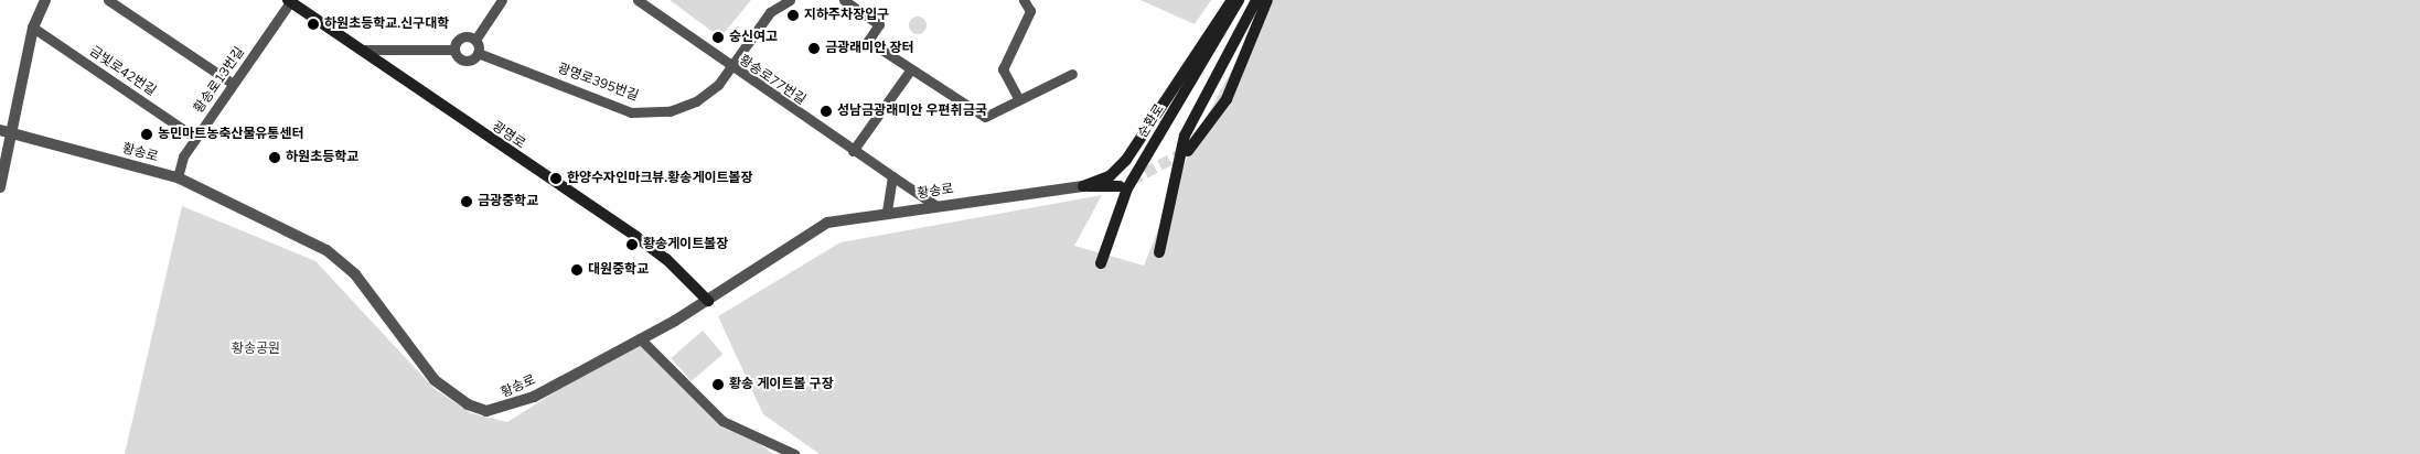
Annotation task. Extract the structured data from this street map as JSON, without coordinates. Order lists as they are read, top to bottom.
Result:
{
  "streets": {
    "main road": ["순환로", "광명로"],
    "street": [
      "금빛로42번길",
      "황송로13번길",
      "황송로77번길",
      "광명로395번길",
      "황송로"
    ]
  },
  "crossings": [
    ["금빛로42번길", "황송로13번길"],
    ["황송로13번길", "광명로"],
    ["황송로13번길", "황송로"],
    ["황송로77번길", "광명로395번길"],
    ["황송로77번길", "황송로"],
    ["광명로", "황송로"]
  ],
  "parks": ["황송공원"],
  "places": [
    "지하주차장입구",
    "하원초등학교.신구대학",
    "숭신여고",
    "금광래미안 장터",
    "성남금광래미안 우편취금국",
    "농민마트농축산물유통센터",
    "하원초등학교",
    "한양수자인마크뷰.황송게이트볼장",
    "금광중학교",
    "황송게이트볼장",
    "대원중학교",
    "황송 게이트볼 구장"
  ]
}
